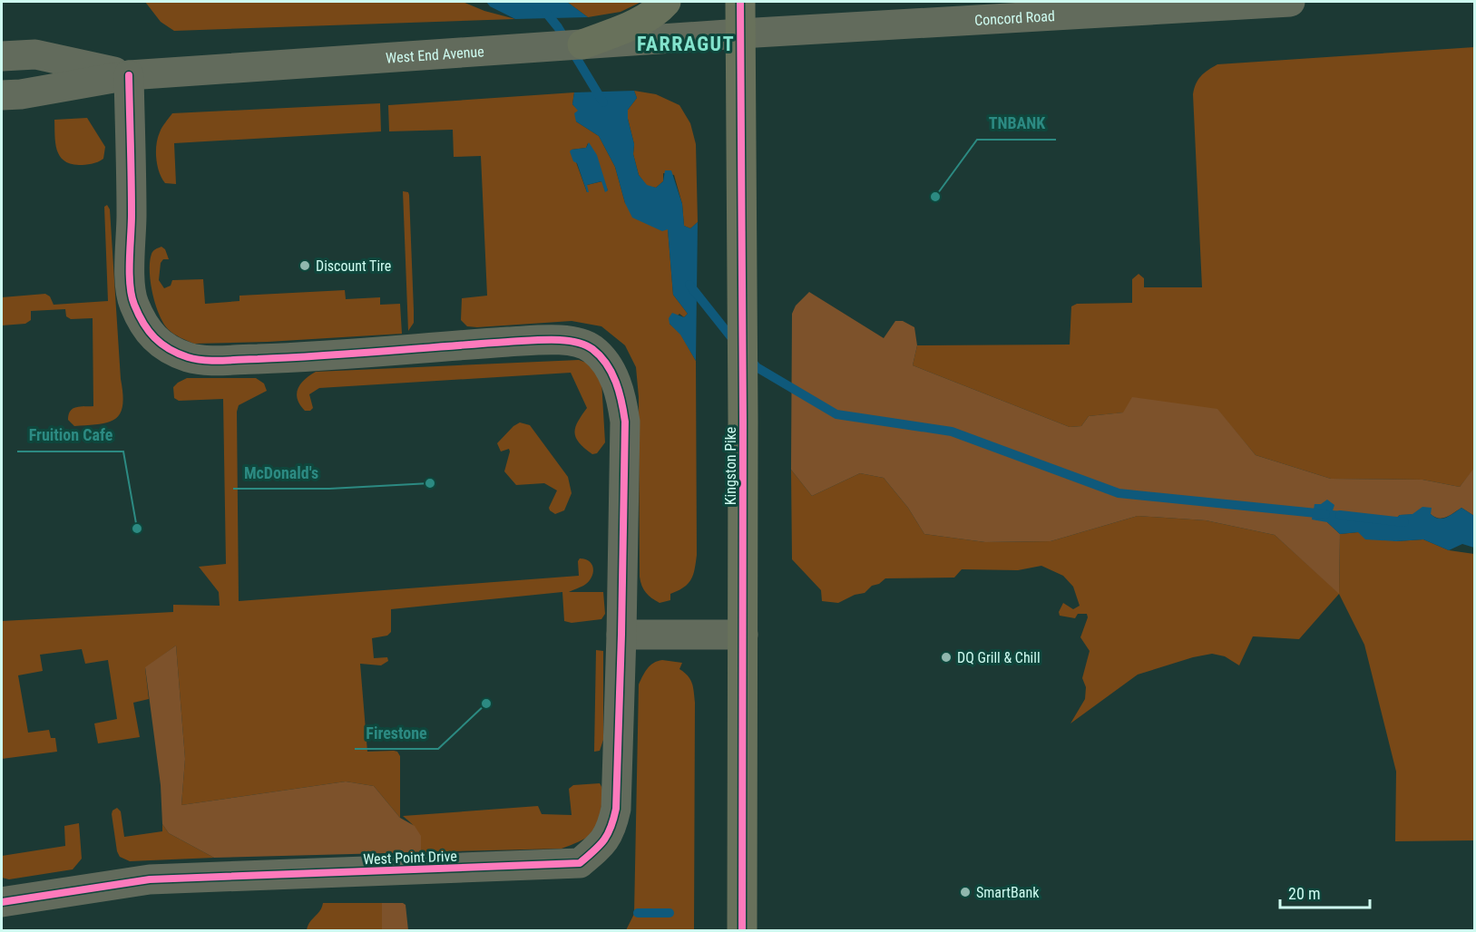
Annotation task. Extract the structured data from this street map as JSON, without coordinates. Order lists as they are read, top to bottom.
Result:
{
  "streets": {
    "main road": ["Kingston Pike"],
    "street": ["Concord Road", "West End Avenue", "West Point Drive"]
  },
  "crossings": [
    ["Concord Road", "West End Avenue"],
    ["Concord Road", "Kingston Pike"],
    ["West End Avenue", "Kingston Pike"],
    ["West End Avenue", "West Point Drive"]
  ],
  "districts": ["FARRAGUT"],
  "places": [
    "TNBANK",
    "Discount Tire",
    "McDonald's",
    "Fruition Cafe",
    "DQ Grill & Chill",
    "Firestone",
    "SmartBank"
  ],
  "scale_bar": "20 m"
}
